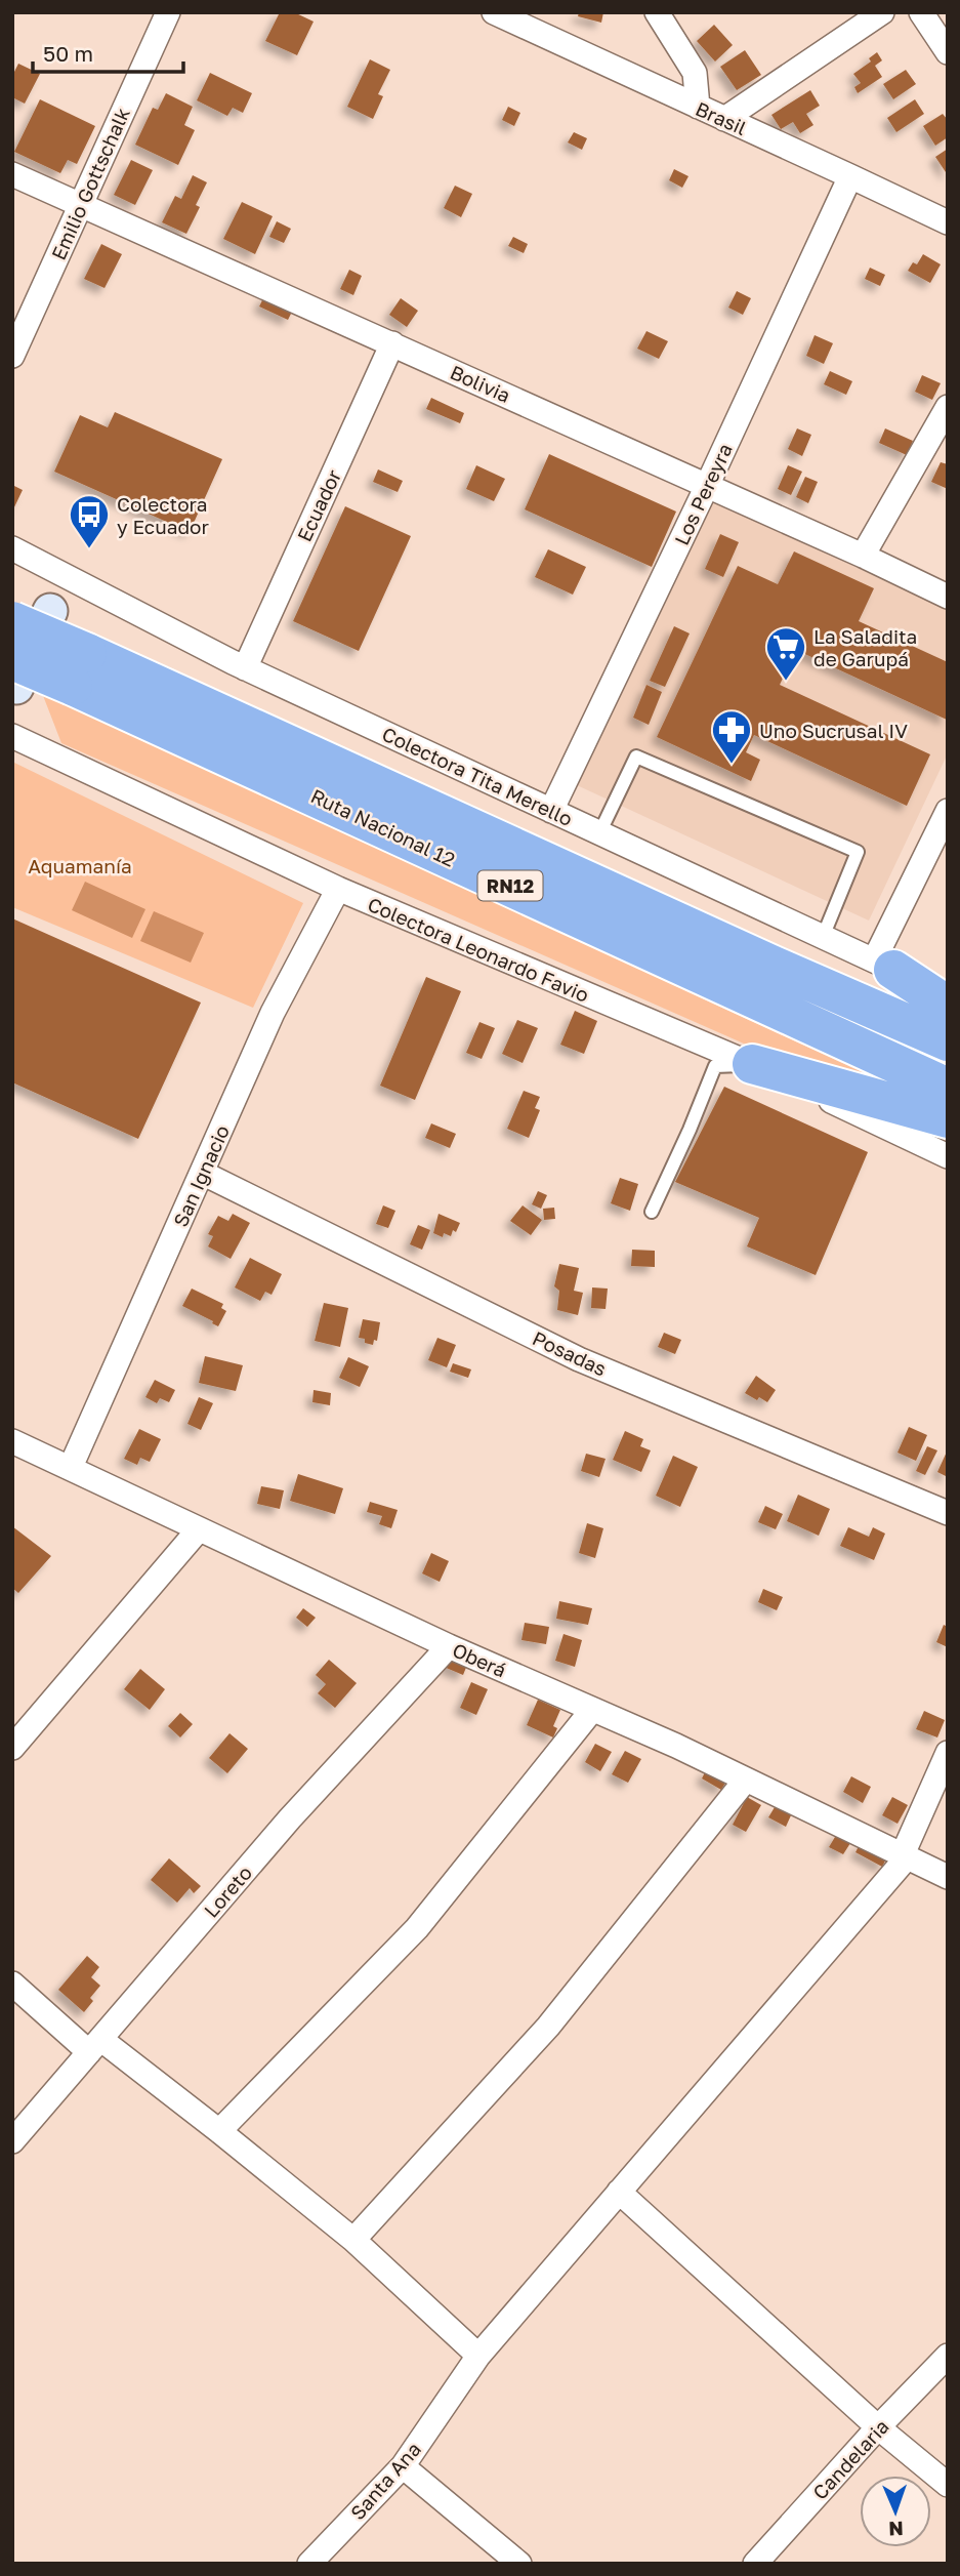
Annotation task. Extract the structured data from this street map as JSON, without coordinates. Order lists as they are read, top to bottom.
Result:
{
  "streets": {
    "highway": ["Ruta Nacional 12", "RN12"],
    "street": [
      "Brasil",
      "Emilio Gottschalk",
      "Bolivia",
      "Los Pereyra",
      "Ecuador",
      "Colectora Tita Merello",
      "Colectora Leonardo Favio",
      "San Ignacio",
      "Posadas",
      "Oberá",
      "Loreto",
      "Candelaria",
      "Santa Ana"
    ]
  },
  "crossings": [
    ["Brasil", "Los Pereyra"],
    ["Emilio Gottschalk", "Bolivia"],
    ["Bolivia", "Los Pereyra"],
    ["Bolivia", "Ecuador"],
    ["Los Pereyra", "Colectora Tita Merello"],
    ["Ecuador", "Colectora Tita Merello"],
    ["Colectora Leonardo Favio", "San Ignacio"],
    ["San Ignacio", "Posadas"],
    ["San Ignacio", "Oberá"],
    ["Oberá", "Loreto"],
    ["Oberá", "Santa Ana"]
  ],
  "parks": ["Aquamanía"],
  "places": {
    "bus stop": ["Colectora y Ecuador"],
    "supermarket": ["La Saladita de Garupá"],
    "pharmacy": ["Uno Sucrusal IV"]
  },
  "scale_bar": "50 m",
  "north": "bottom"
}
